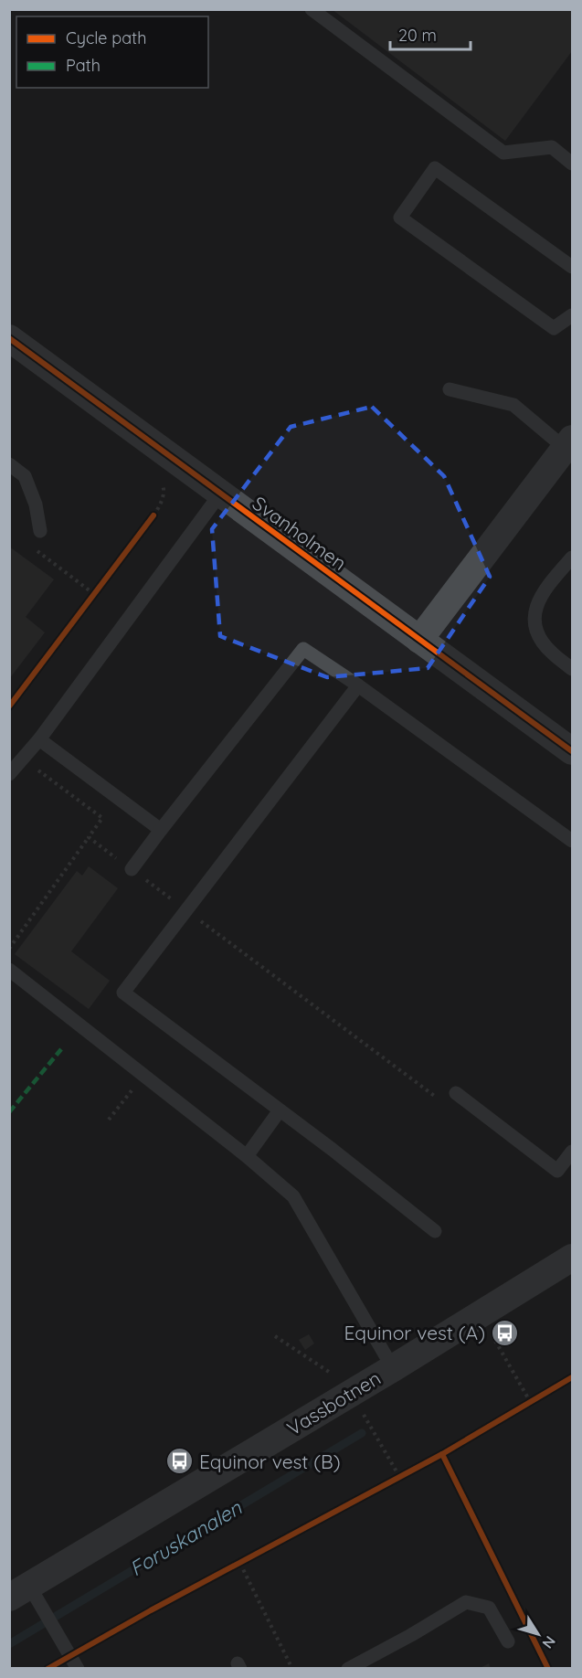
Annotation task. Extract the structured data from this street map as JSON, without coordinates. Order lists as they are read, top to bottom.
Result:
{
  "streets": {
    "street": ["Svanholmen", "Vassbotnen"]
  },
  "water": ["Foruskanalen"],
  "places": {
    "bus stop": ["Equinor vest (A)", "Equinor vest (B)"]
  },
  "legend": ["Cycle path", "Path"],
  "scale_bar": "20 m",
  "north": "bottom right"
}
